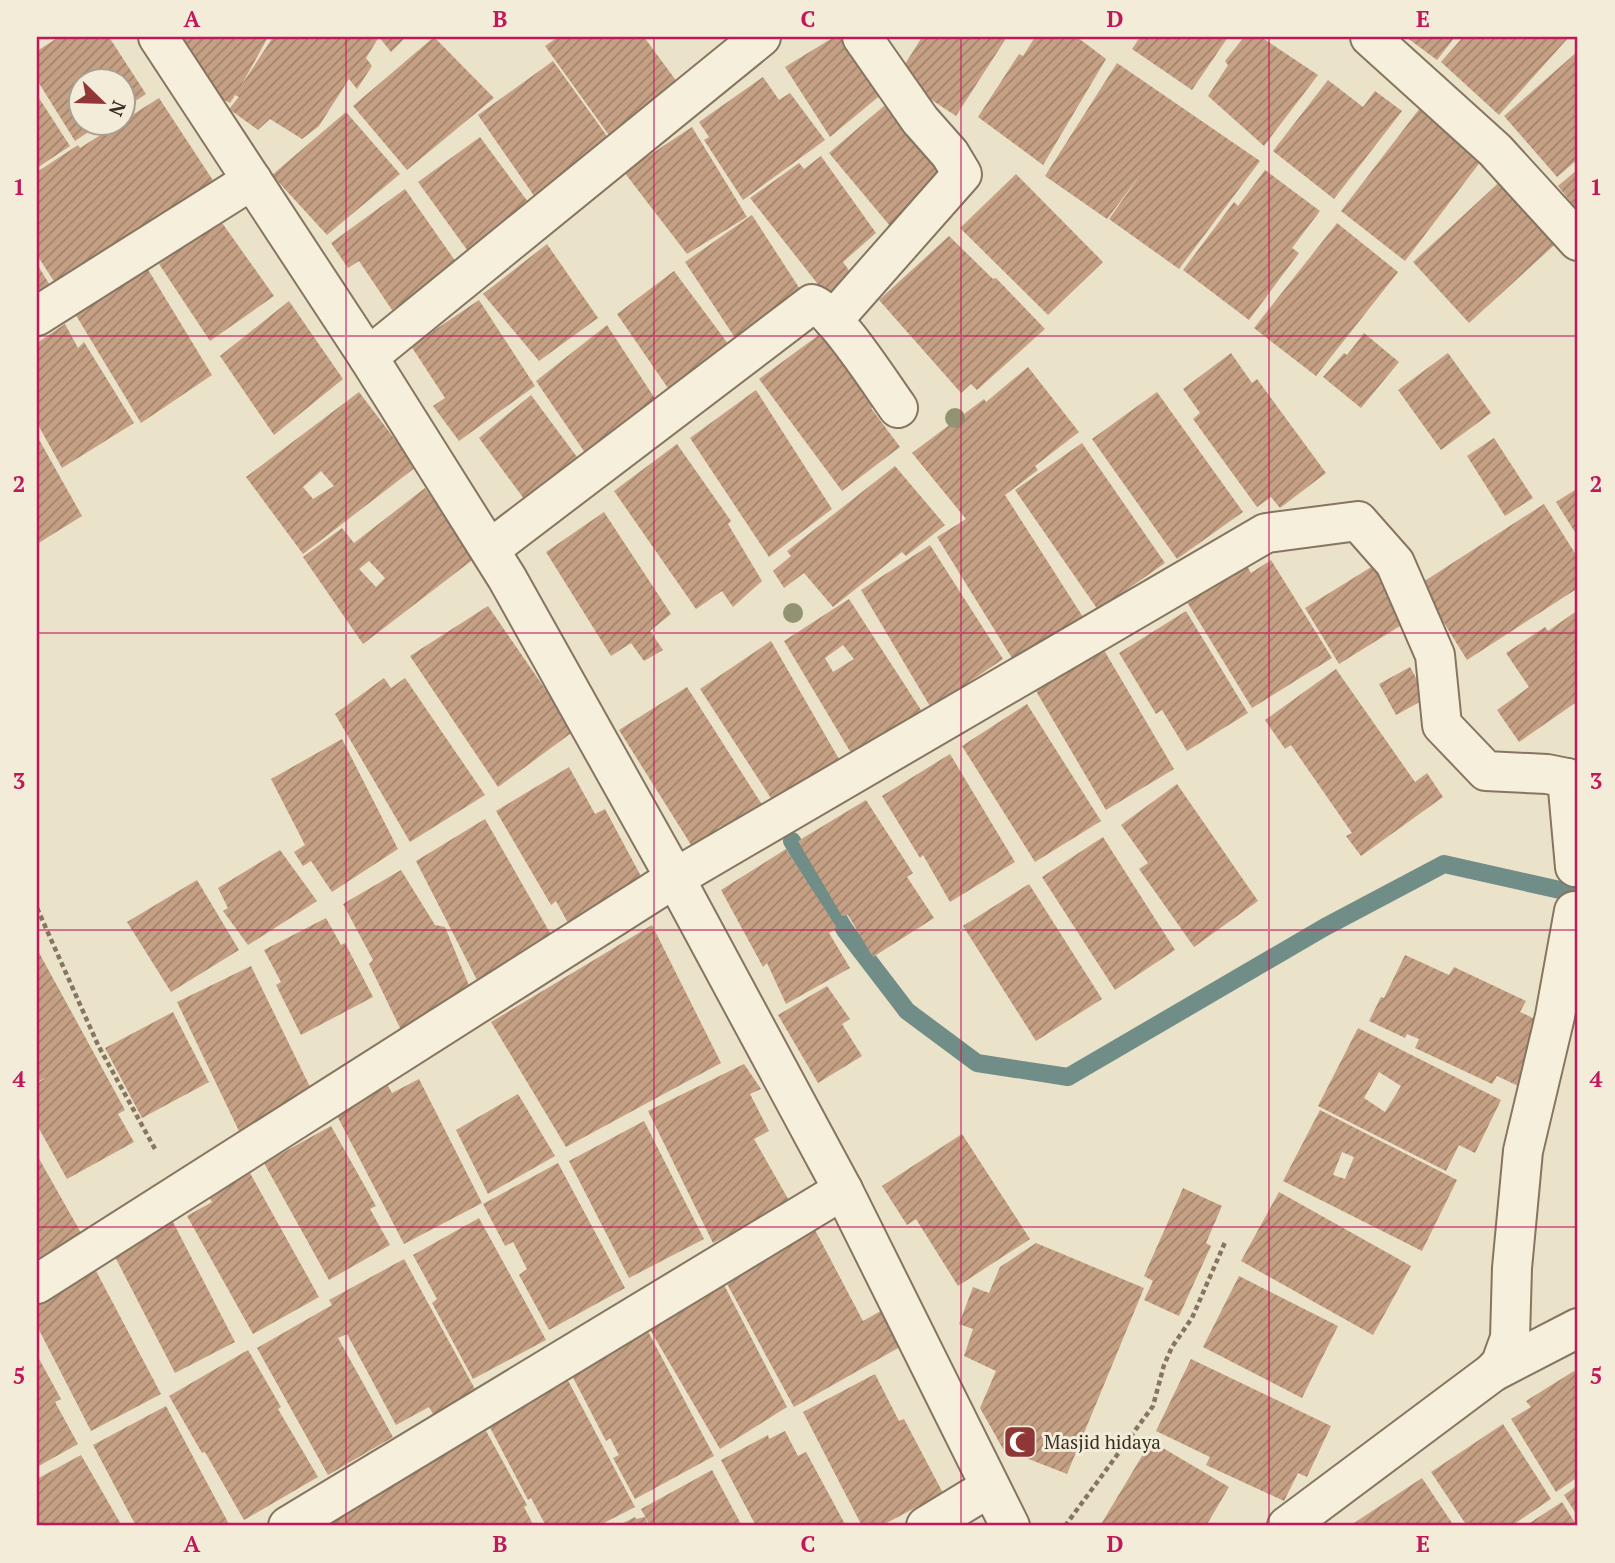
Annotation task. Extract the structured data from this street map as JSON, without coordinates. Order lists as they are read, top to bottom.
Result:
{
  "places": {
    "mosque": ["Masjid hidaya"]
  },
  "north": "bottom right",
  "grid": {
    "columns": [
      "A",
      "B",
      "C",
      "D",
      "E"
    ],
    "rows": [
      "1",
      "2",
      "3",
      "4",
      "5"
    ]
  }
}
